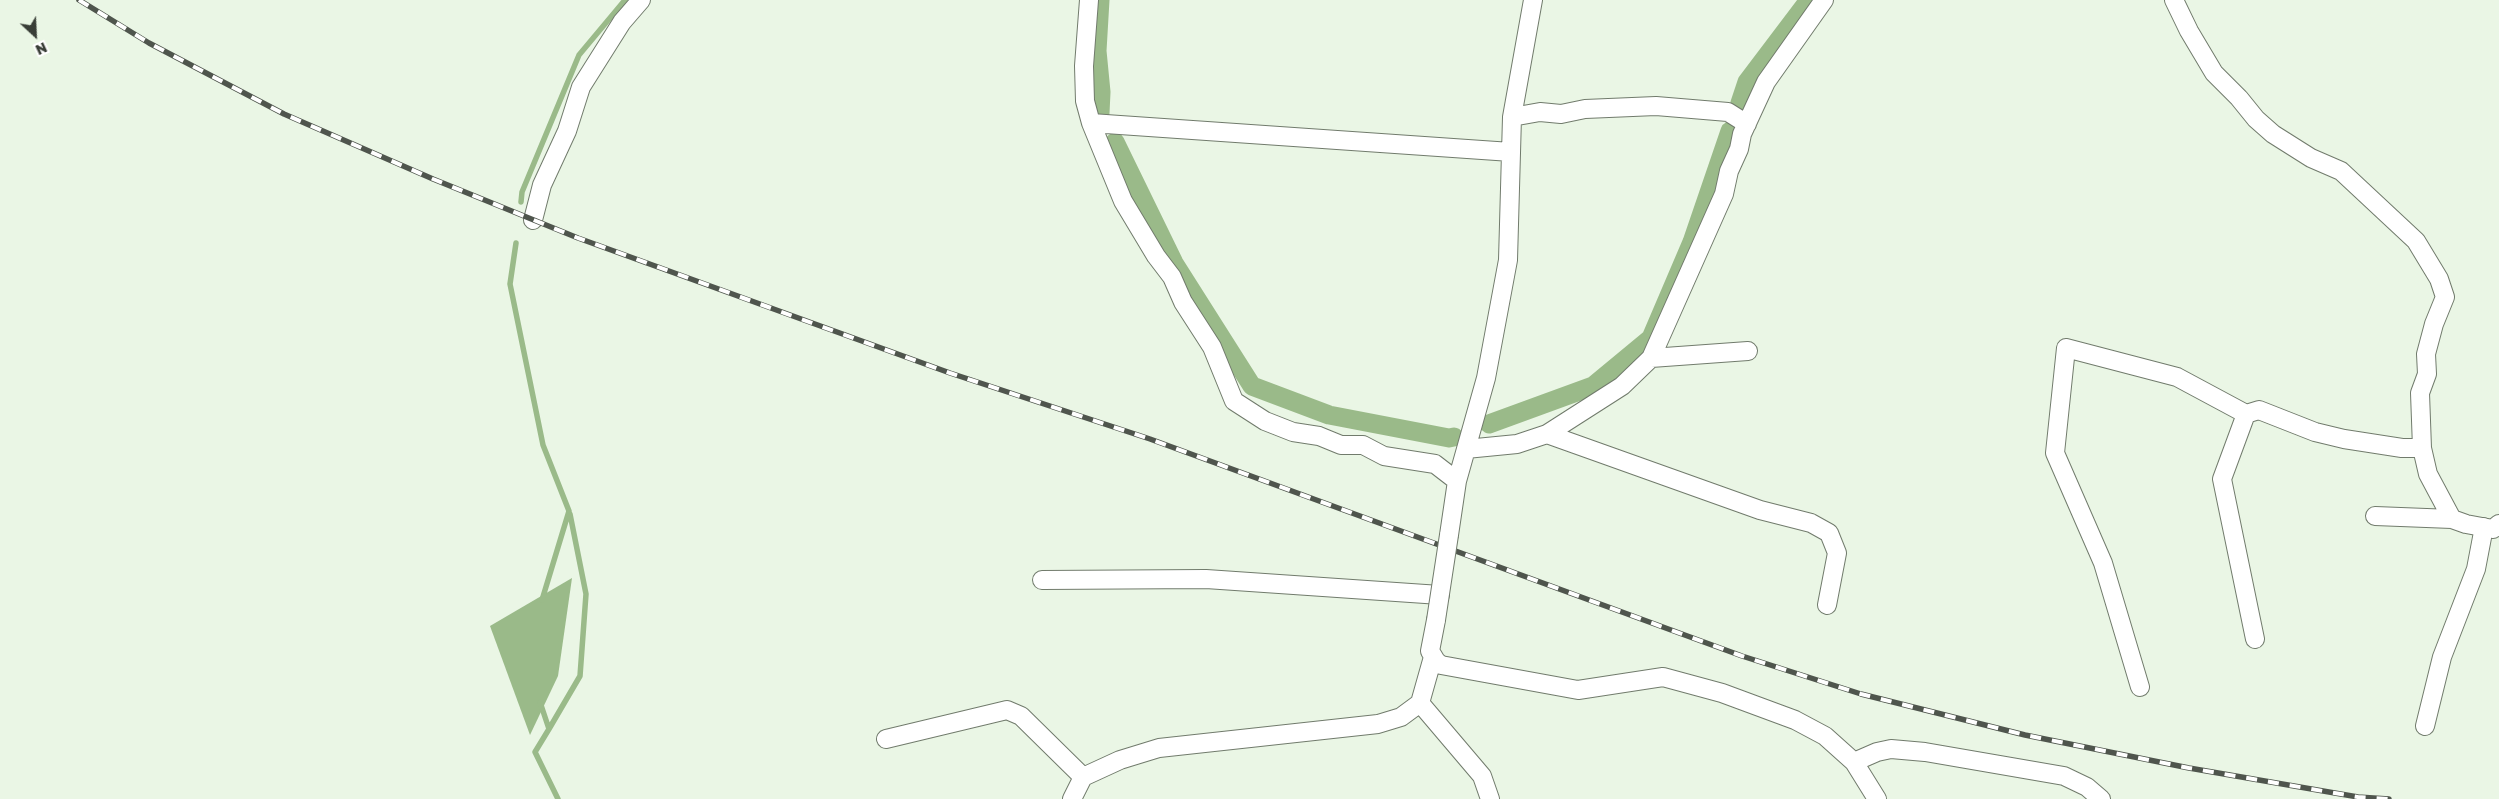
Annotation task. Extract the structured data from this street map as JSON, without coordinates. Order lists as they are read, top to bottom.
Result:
{
  "north": "bottom right"
}
